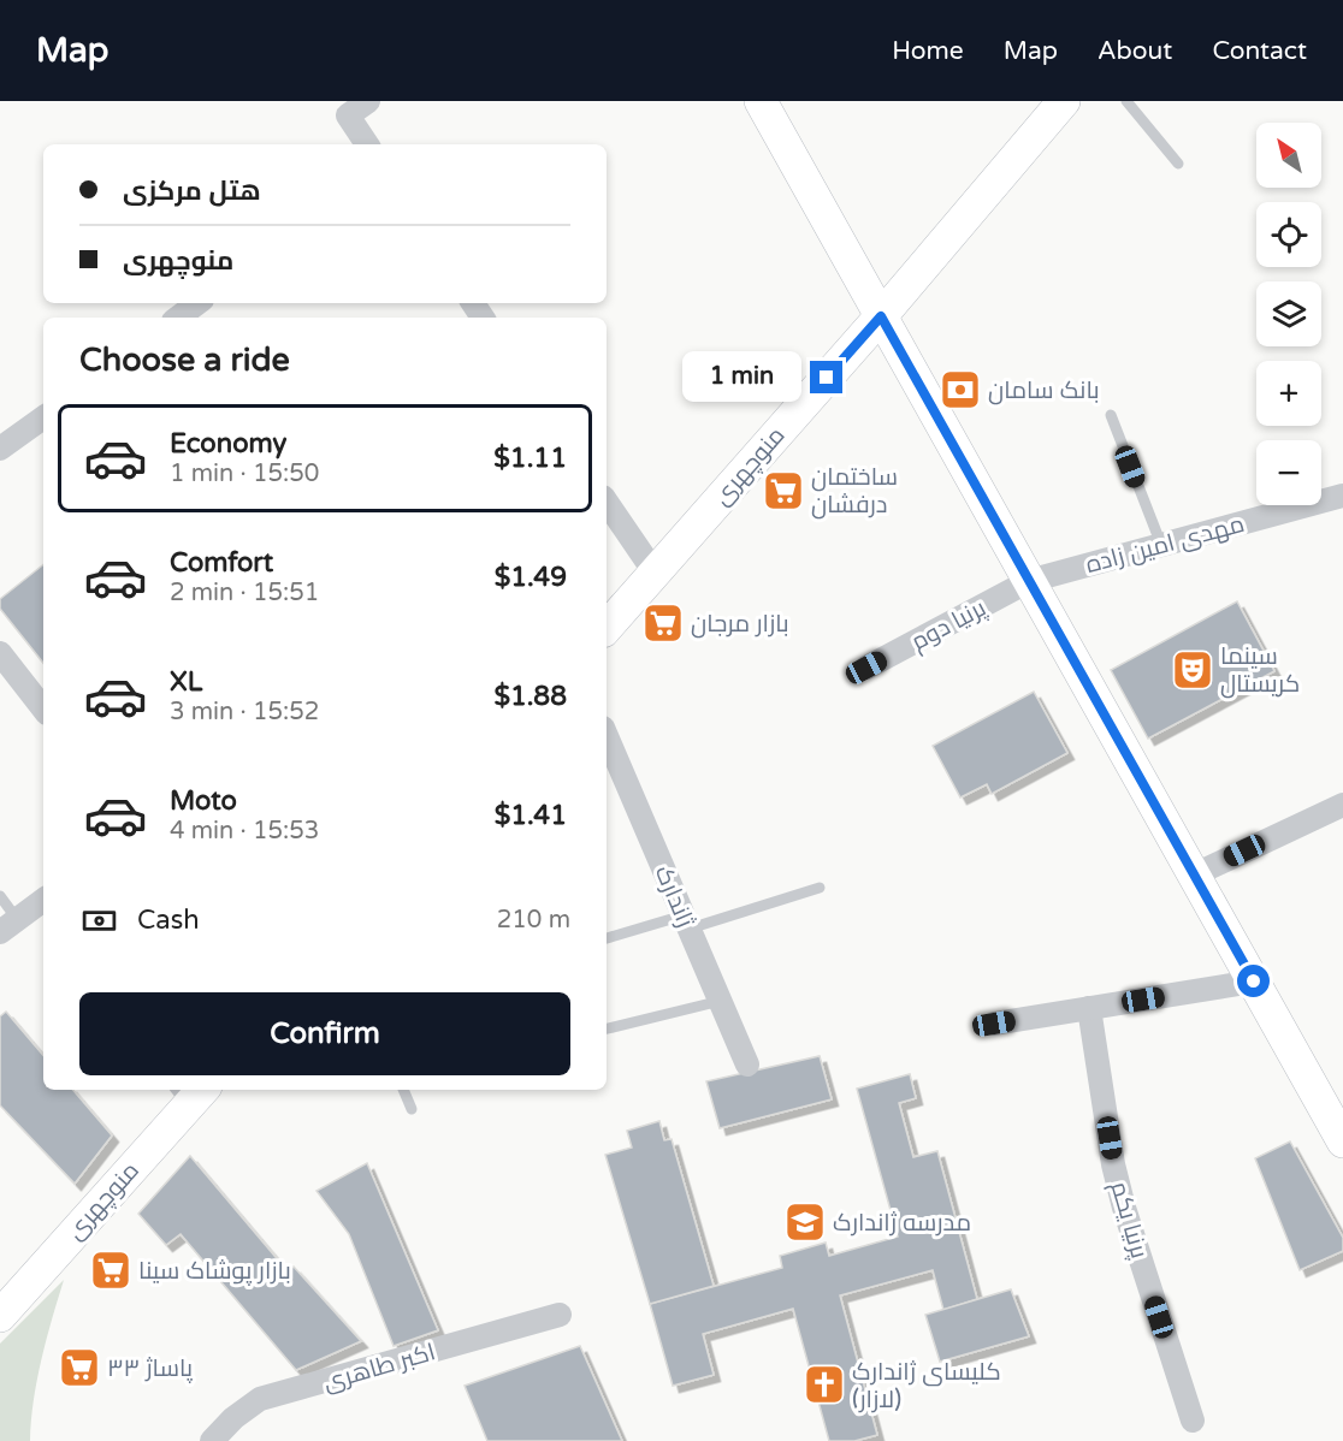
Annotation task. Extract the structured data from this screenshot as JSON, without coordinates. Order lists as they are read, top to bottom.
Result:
{
  "streets": {
    "main road": ["منوچهری"],
    "street": [
      "مهدی امین زاده",
      "پرنیا دوم",
      "ژاندارک",
      "پرنیا یکم",
      "اکبر طاهری"
    ]
  },
  "crossings": [
    ["مهدی امین زاده", "پرنیا دوم"]
  ],
  "places": {
    "bank": ["بانک سامان"],
    "supermarket": [
      "ساختمان درفشان",
      "بازار مرجان",
      "بازار پوشاک سینا",
      "پاساژ ۳۳"
    ],
    "theatre": ["سینما کریستال"],
    "school or university": ["مدرسه ژاندارک"],
    "church": ["کلیسای ژاندارک (لازار)"]
  },
  "north": "top left",
  "page": {
    "header": "Map",
    "nav": [
      "Home",
      "Map",
      "About",
      "Contact"
    ],
    "map_buttons": ["+", "−"],
    "banner": ["هتل مرکزی", "منوچهری"],
    "heading": "Choose a ride",
    "bubble": "1 min",
    "list": [
      {
        "name": "Economy",
        "note": "1 min · 15:50",
        "value": "$1.11"
      },
      {
        "name": "Comfort",
        "note": "2 min · 15:51",
        "value": "$1.49"
      },
      {
        "name": "XL",
        "note": "3 min · 15:52",
        "value": "$1.88"
      },
      {
        "name": "Moto",
        "note": "4 min · 15:53",
        "value": "$1.41"
      }
    ],
    "pay": ["Cash", "210 m"],
    "buttons": "Confirm"
  }
}
